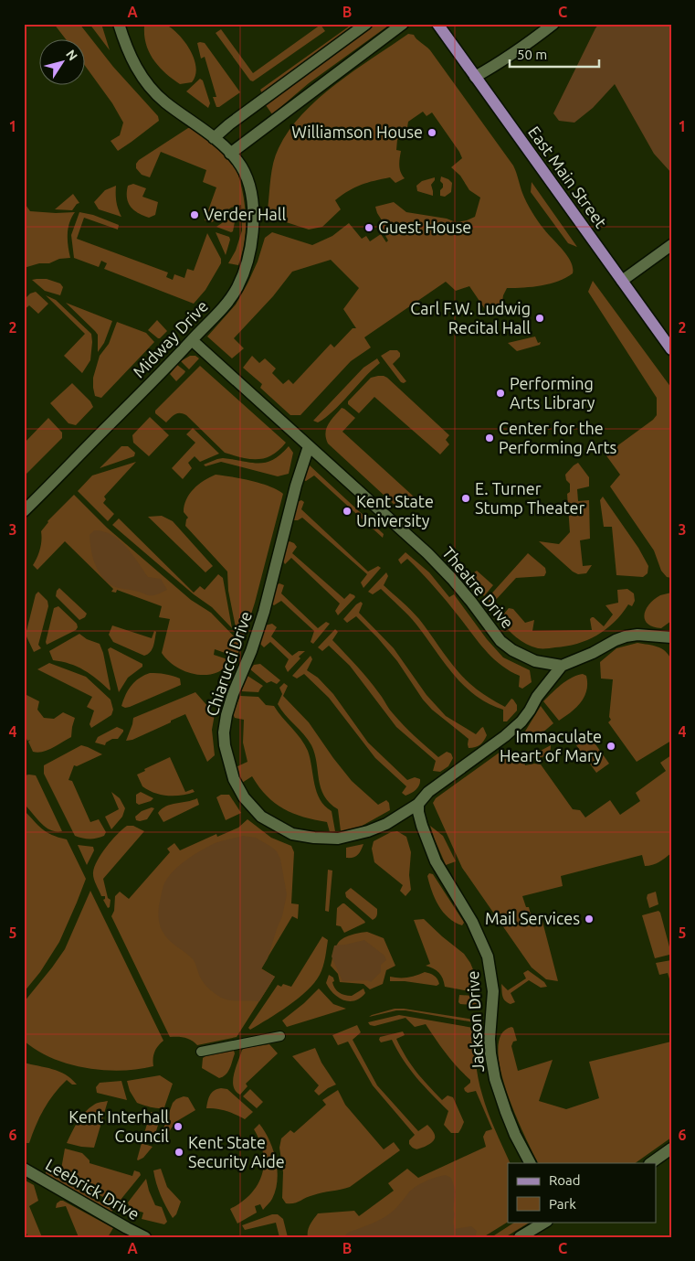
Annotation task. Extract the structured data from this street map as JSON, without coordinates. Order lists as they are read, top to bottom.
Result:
{
  "streets": {
    "main road": ["East Main Street"],
    "street": [
      "Midway Drive",
      "Theatre Drive",
      "Chiarucci Drive",
      "Jackson Drive",
      "Leebrick Drive"
    ]
  },
  "crossings": [
    ["Midway Drive", "Theatre Drive"],
    ["Theatre Drive", "Chiarucci Drive"],
    ["Chiarucci Drive", "Jackson Drive"]
  ],
  "places": [
    "Williamson House",
    "Verder Hall",
    "Guest House",
    "Carl F.W. Ludwig Recital Hall",
    "Performing Arts Library",
    "Center for the Performing Arts",
    "E. Turner Stump Theater",
    "Kent State University",
    "Immaculate Heart of Mary",
    "Mail Services",
    "Kent Interhall Council",
    "Kent State Security Aide"
  ],
  "legend": ["Road", "Park"],
  "scale_bar": "50 m",
  "north": "top right",
  "grid": {
    "columns": ["A", "B", "C"],
    "rows": [
      "1",
      "2",
      "3",
      "4",
      "5",
      "6"
    ]
  }
}
